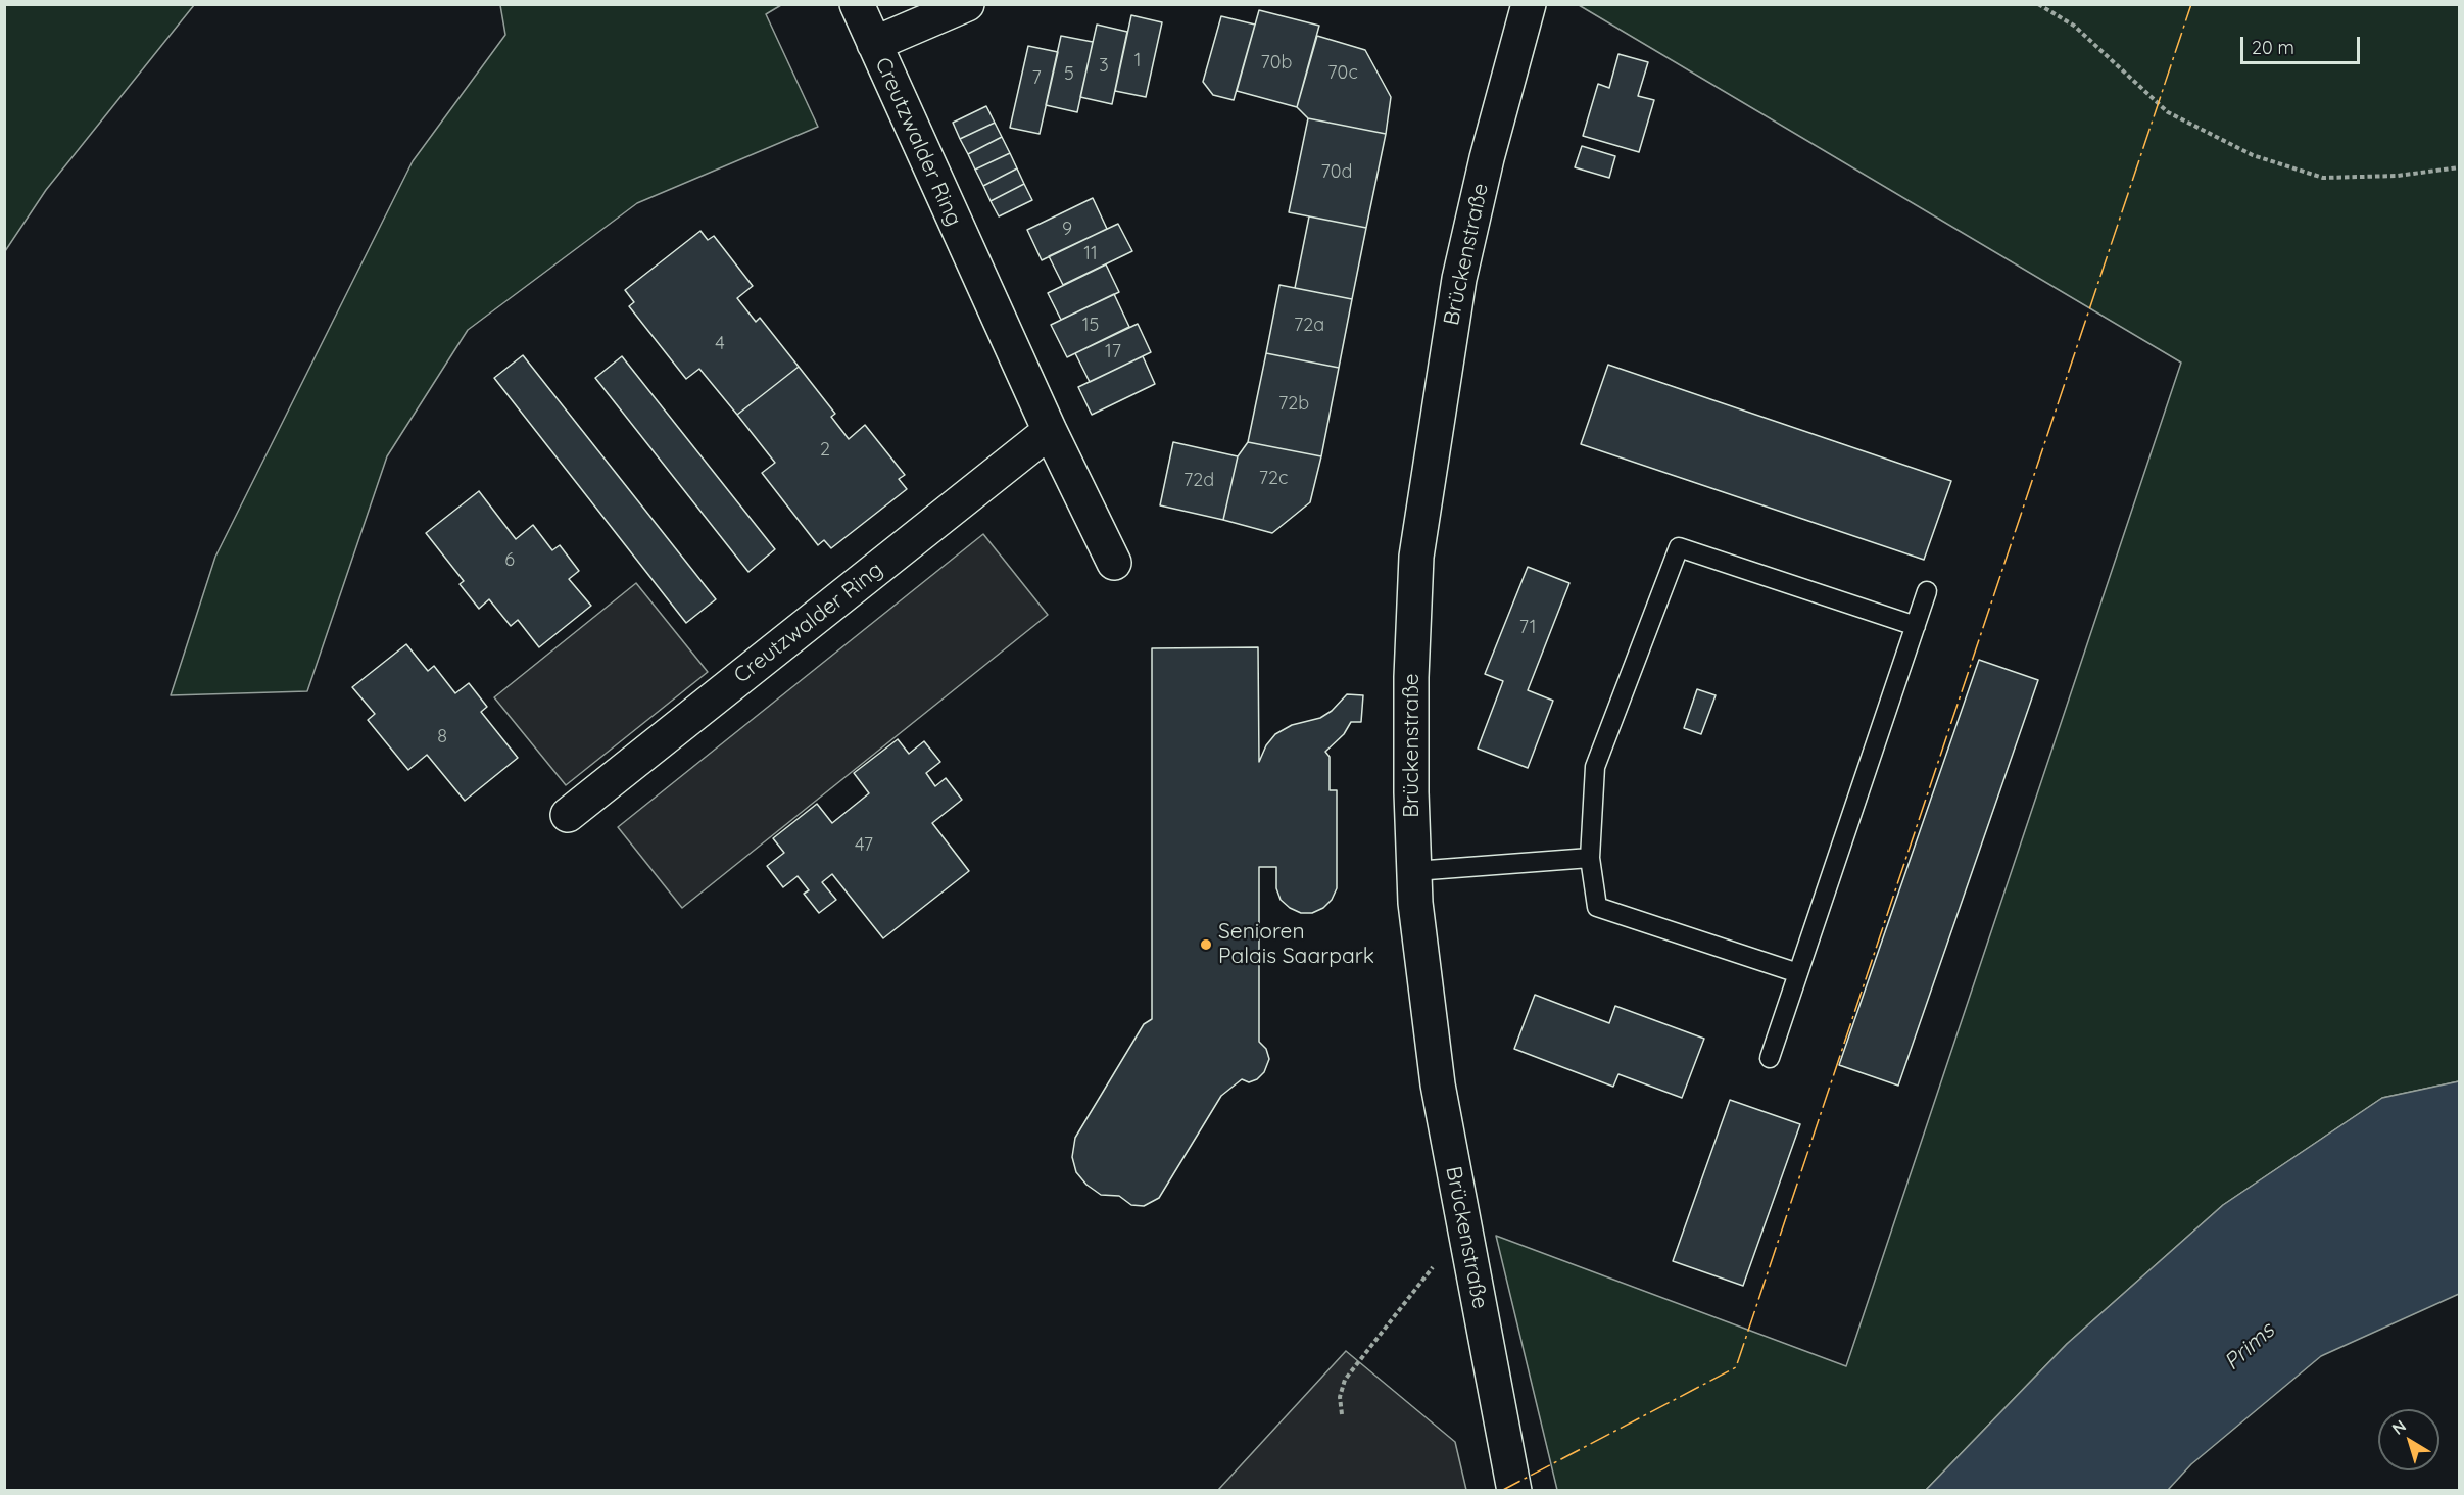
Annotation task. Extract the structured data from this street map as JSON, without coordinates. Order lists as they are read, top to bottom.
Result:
{
  "streets": {
    "street": ["Creutzwalder Ring", "Brückenstraße"]
  },
  "water": ["Prims"],
  "places": ["Senioren Palais Saarpark"],
  "house_numbers": [
    "1",
    "70b",
    "3",
    "70c",
    "5",
    "7",
    "70d",
    "9",
    "11",
    "15",
    "72a",
    "4",
    "17",
    "72b",
    "2",
    "72c",
    "72d",
    "6",
    "71",
    "8",
    "47"
  ],
  "scale_bar": "20 m",
  "north": "top left"
}
